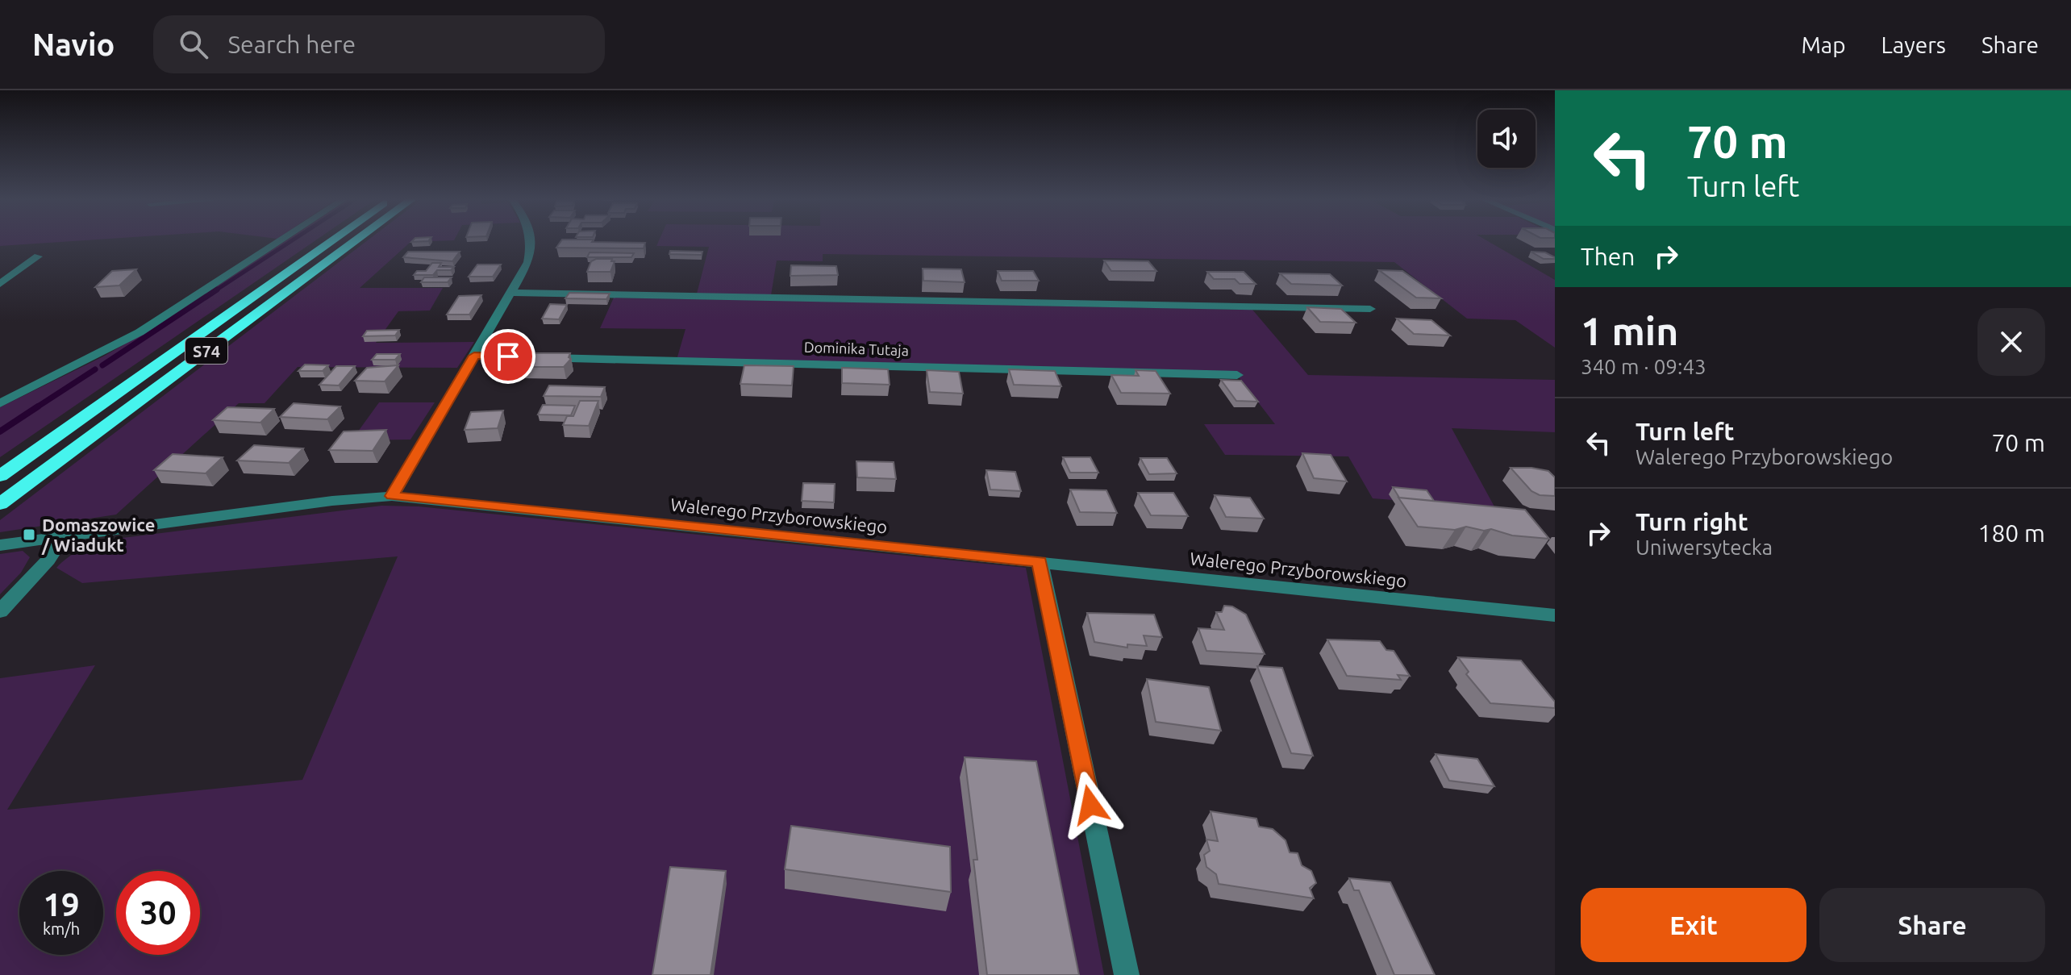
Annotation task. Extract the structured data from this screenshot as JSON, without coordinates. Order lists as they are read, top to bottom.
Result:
{
  "streets": {
    "highway": ["S74"],
    "street": ["Dominika Tutaja", "Walerego Przyborowskiego"]
  },
  "places": {
    "transit": ["Domaszowice / Wiadukt"]
  },
  "page": {
    "header": "Navio",
    "search": "Search here",
    "nav": ["Map", "Layers", "Share"],
    "turn": ["70 m", "Turn left"],
    "then": "Then",
    "heading": ["1 min", "340 m · 09:43"],
    "list": [
      {
        "name": "Turn left",
        "note": "Walerego Przyborowskiego",
        "value": "70 m"
      },
      {
        "name": "Turn right",
        "note": "Uniwersytecka",
        "value": "180 m"
      }
    ],
    "speed": "19 km/h",
    "limit": "30",
    "buttons": ["Exit", "Share"]
  }
}
